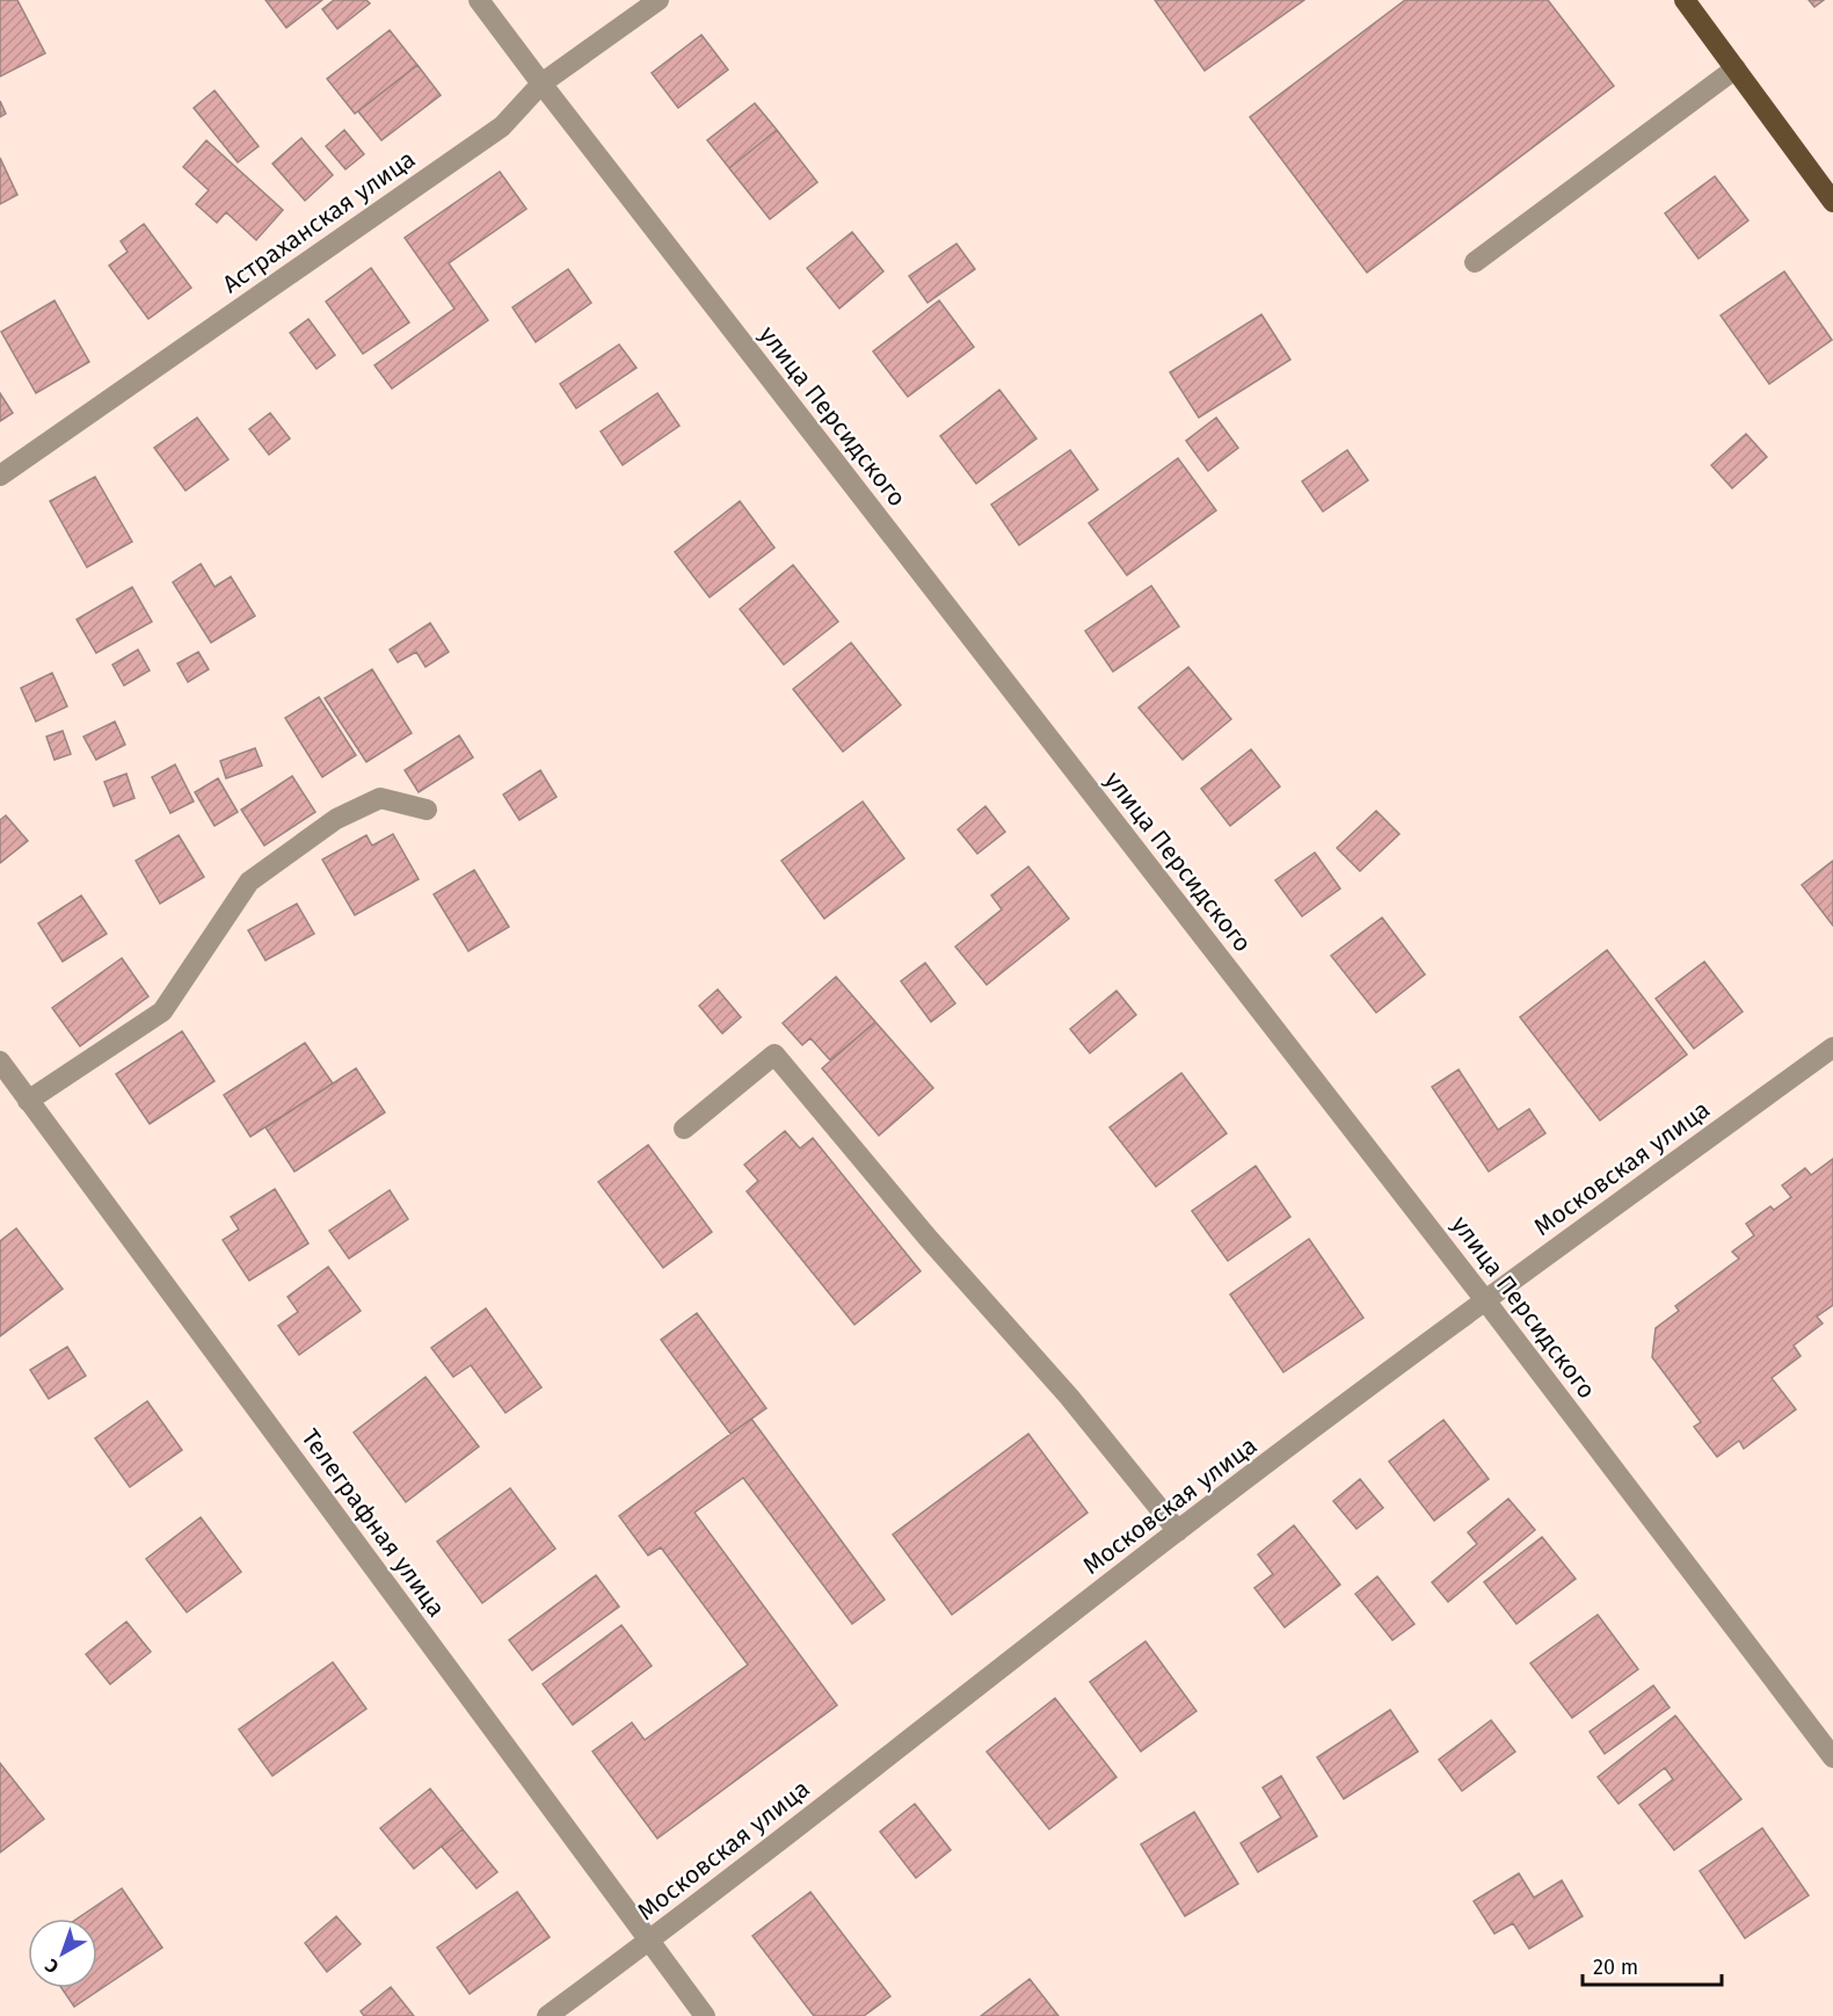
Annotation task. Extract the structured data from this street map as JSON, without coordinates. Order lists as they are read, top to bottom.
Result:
{
  "streets": {
    "street": [
      "Астраханская улица",
      "улица Персидского",
      "Московская улица",
      "Телеграфная улица"
    ]
  },
  "crossings": [
    ["Астраханская улица", "улица Персидского"],
    ["улица Персидского", "Московская улица"],
    ["Московская улица", "Телеграфная улица"]
  ],
  "scale_bar": "20 m",
  "north": "bottom left"
}
